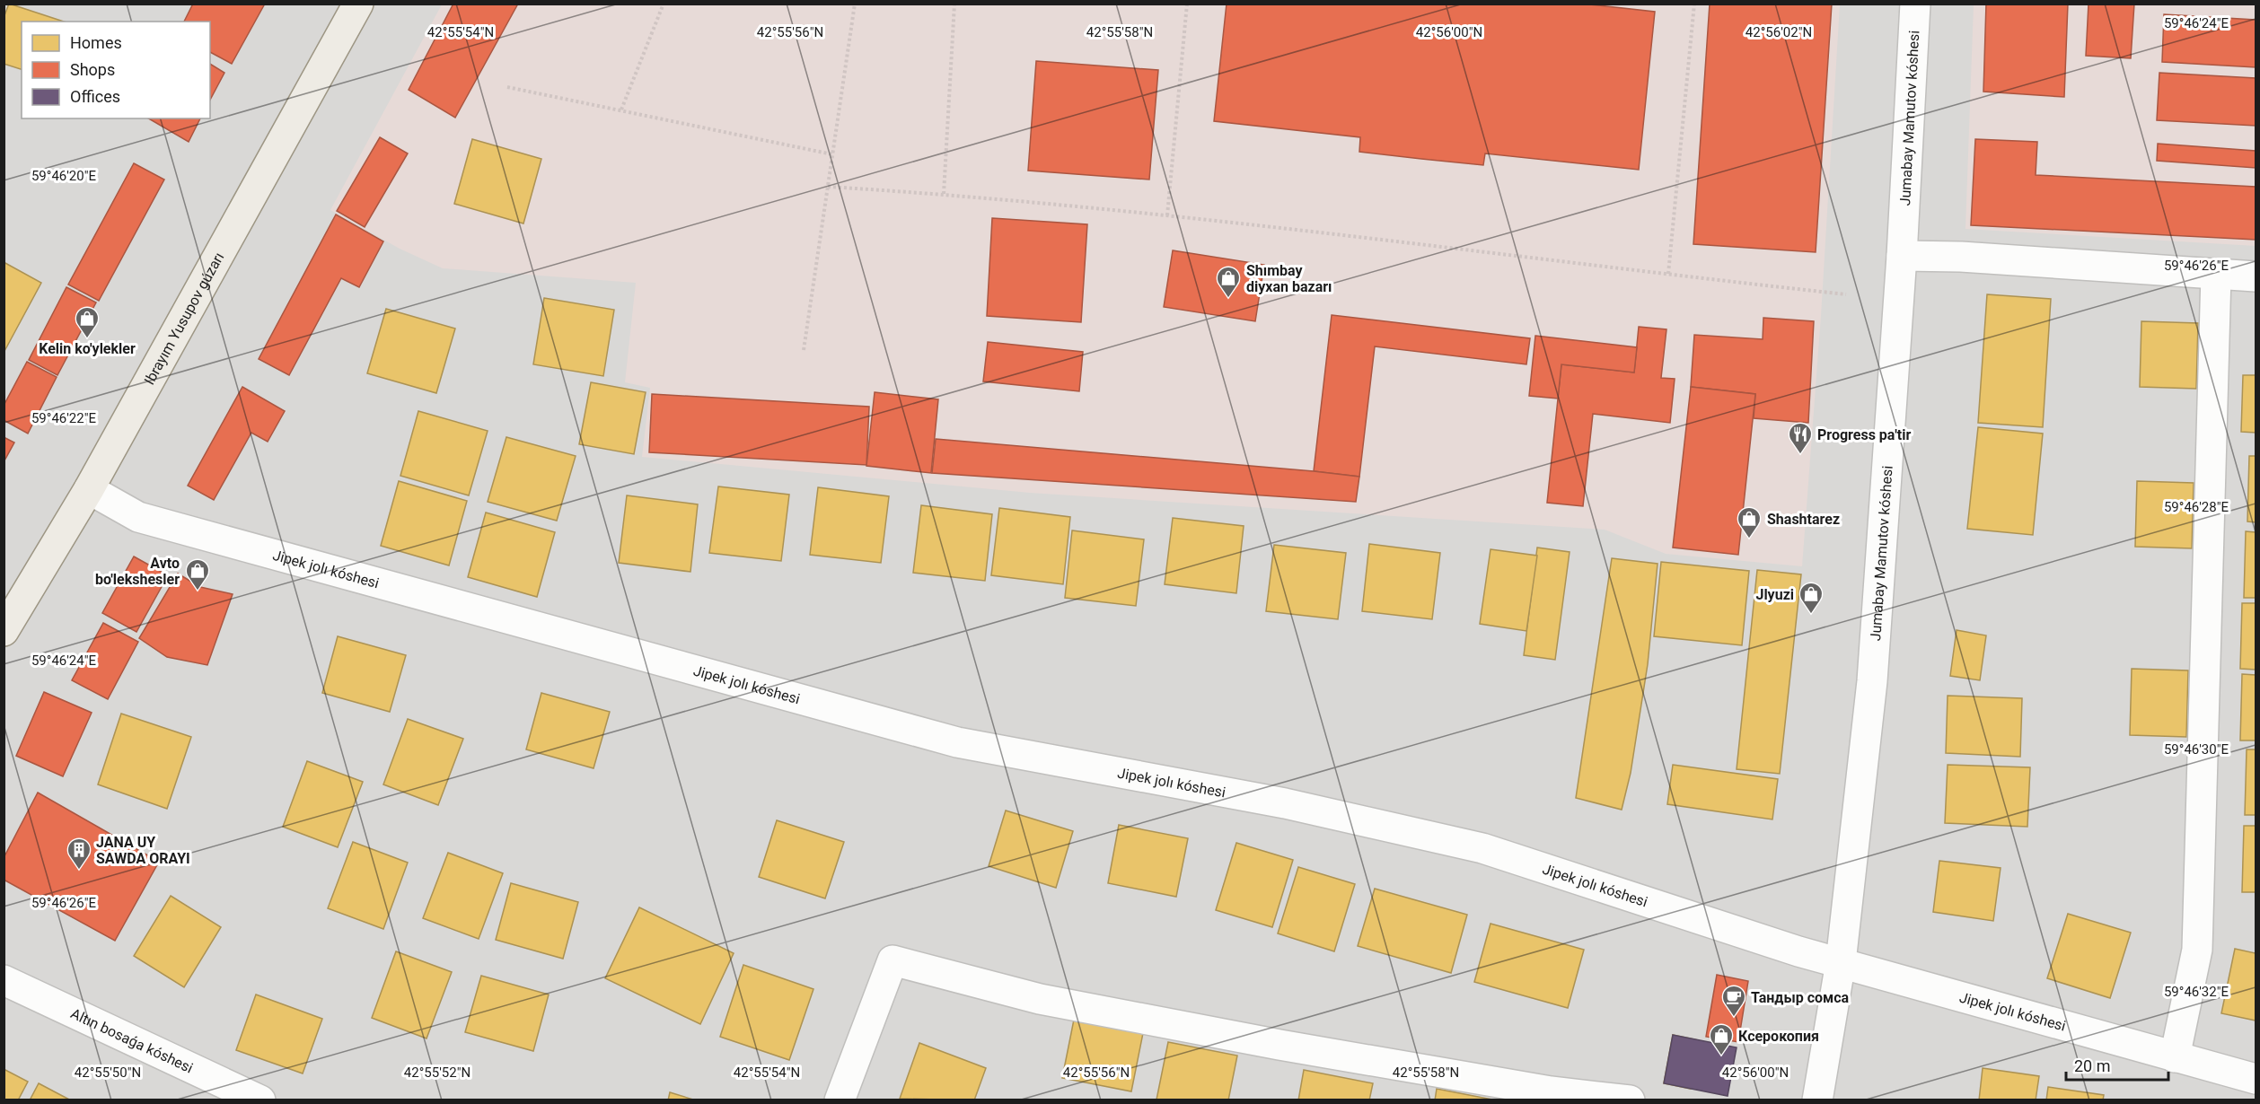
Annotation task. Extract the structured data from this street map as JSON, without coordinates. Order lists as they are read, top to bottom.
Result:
{
  "streets": {
    "main road": ["Ibrayım Yusupov gúzarı"],
    "street": ["Jumabay Mamutov kóshesi", "Jipek jolı kóshesi", "Altın bosaǵa kóshesi"]
  },
  "crossings": [
    ["Jumabay Mamutov kóshesi", "Jipek jolı kóshesi"],
    ["Ibrayım Yusupov gúzarı", "Jipek jolı kóshesi"]
  ],
  "places": {
    "shop": [
      "Shımbay diyxan bazarı",
      "Kelin ko'ylekler",
      "Shashtarez",
      "Avto bo'lekshesler",
      "Jlyuzi",
      "Ксерокопия"
    ],
    "restaurant": ["Progress pa'tir"],
    "building": ["JANA UY SAWDA ORAYI"],
    "cafe": ["Тандыр сомса"]
  },
  "legend": ["Homes", "Shops", "Offices"],
  "scale_bar": "20 m",
  "coordinates": [
    "59°46'24\"E",
    "42°55'54\"N",
    "42°55'56\"N",
    "42°55'58\"N",
    "42°56'00\"N",
    "42°56'02\"N",
    "59°46'20\"E",
    "59°46'26\"E",
    "59°46'22\"E",
    "59°46'28\"E",
    "59°46'30\"E",
    "59°46'32\"E",
    "42°55'50\"N",
    "42°55'52\"N"
  ]
}
